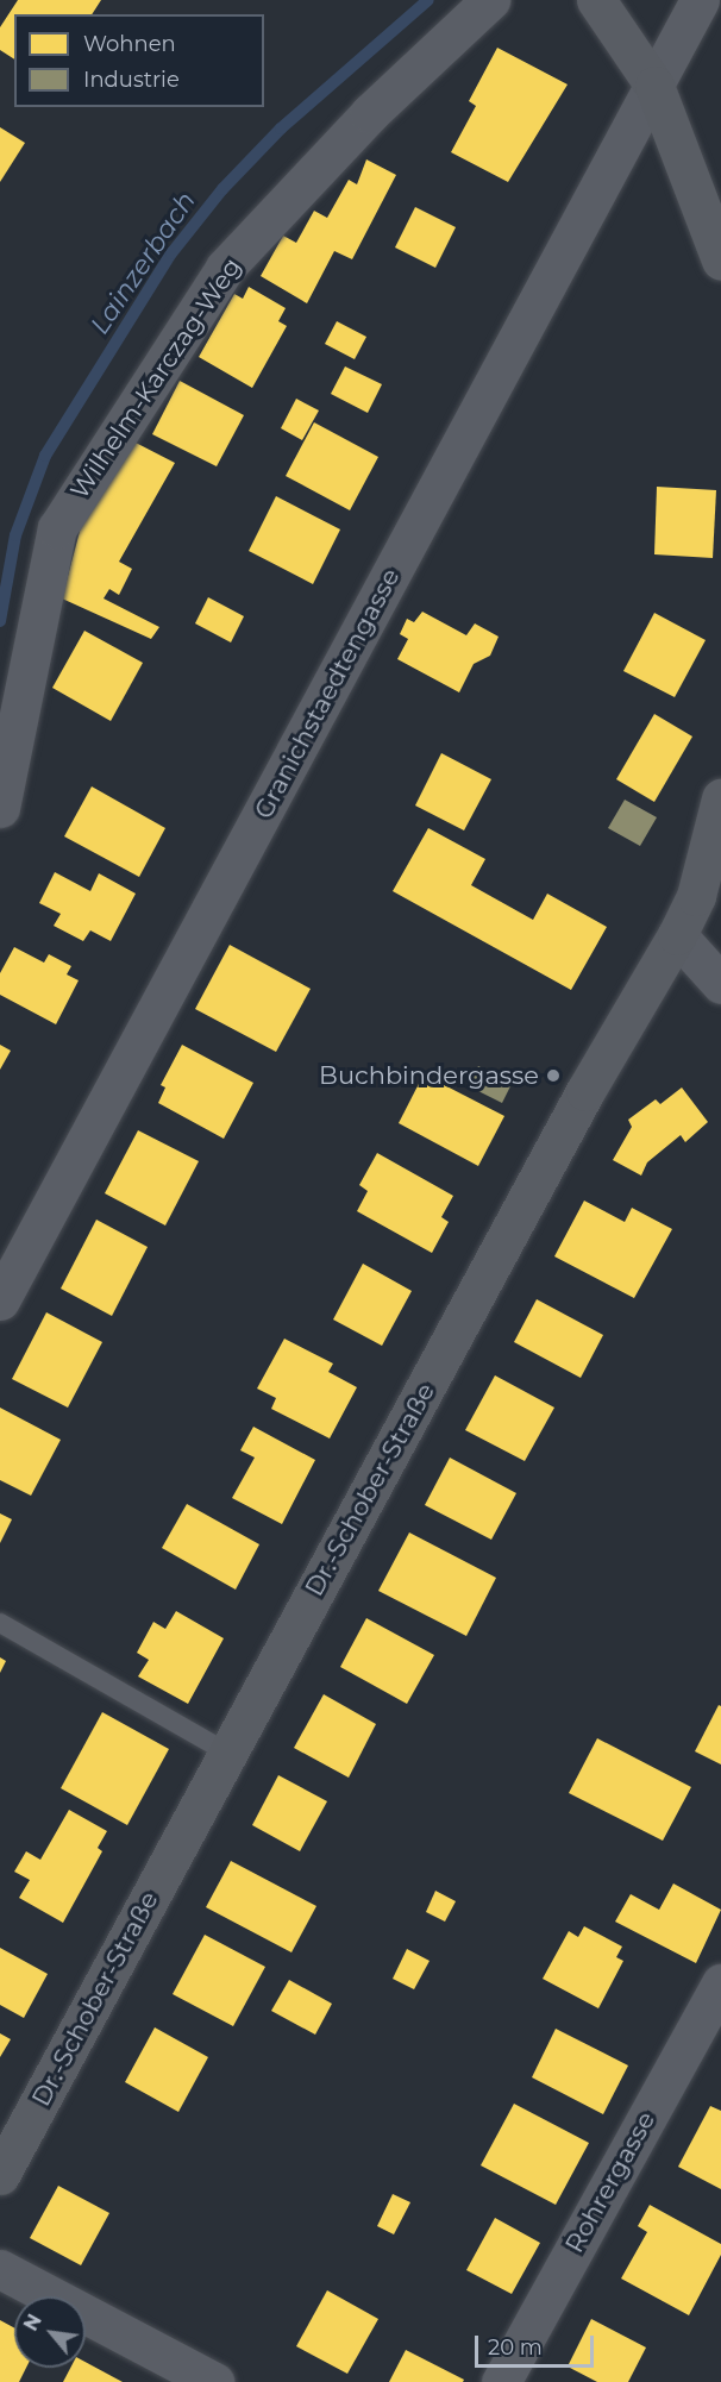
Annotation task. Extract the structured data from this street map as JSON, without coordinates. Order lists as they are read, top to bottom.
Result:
{
  "streets": {
    "street": [
      "Wilhelm-Karczag-Weg",
      "Granichstaedtengasse",
      "Dr.-Schober-Straße",
      "Rohrergasse"
    ]
  },
  "water": ["Lainzerbach"],
  "places": ["Buchbindergasse"],
  "legend": ["Wohnen", "Industrie"],
  "scale_bar": "20 m",
  "north": "top left"
}
